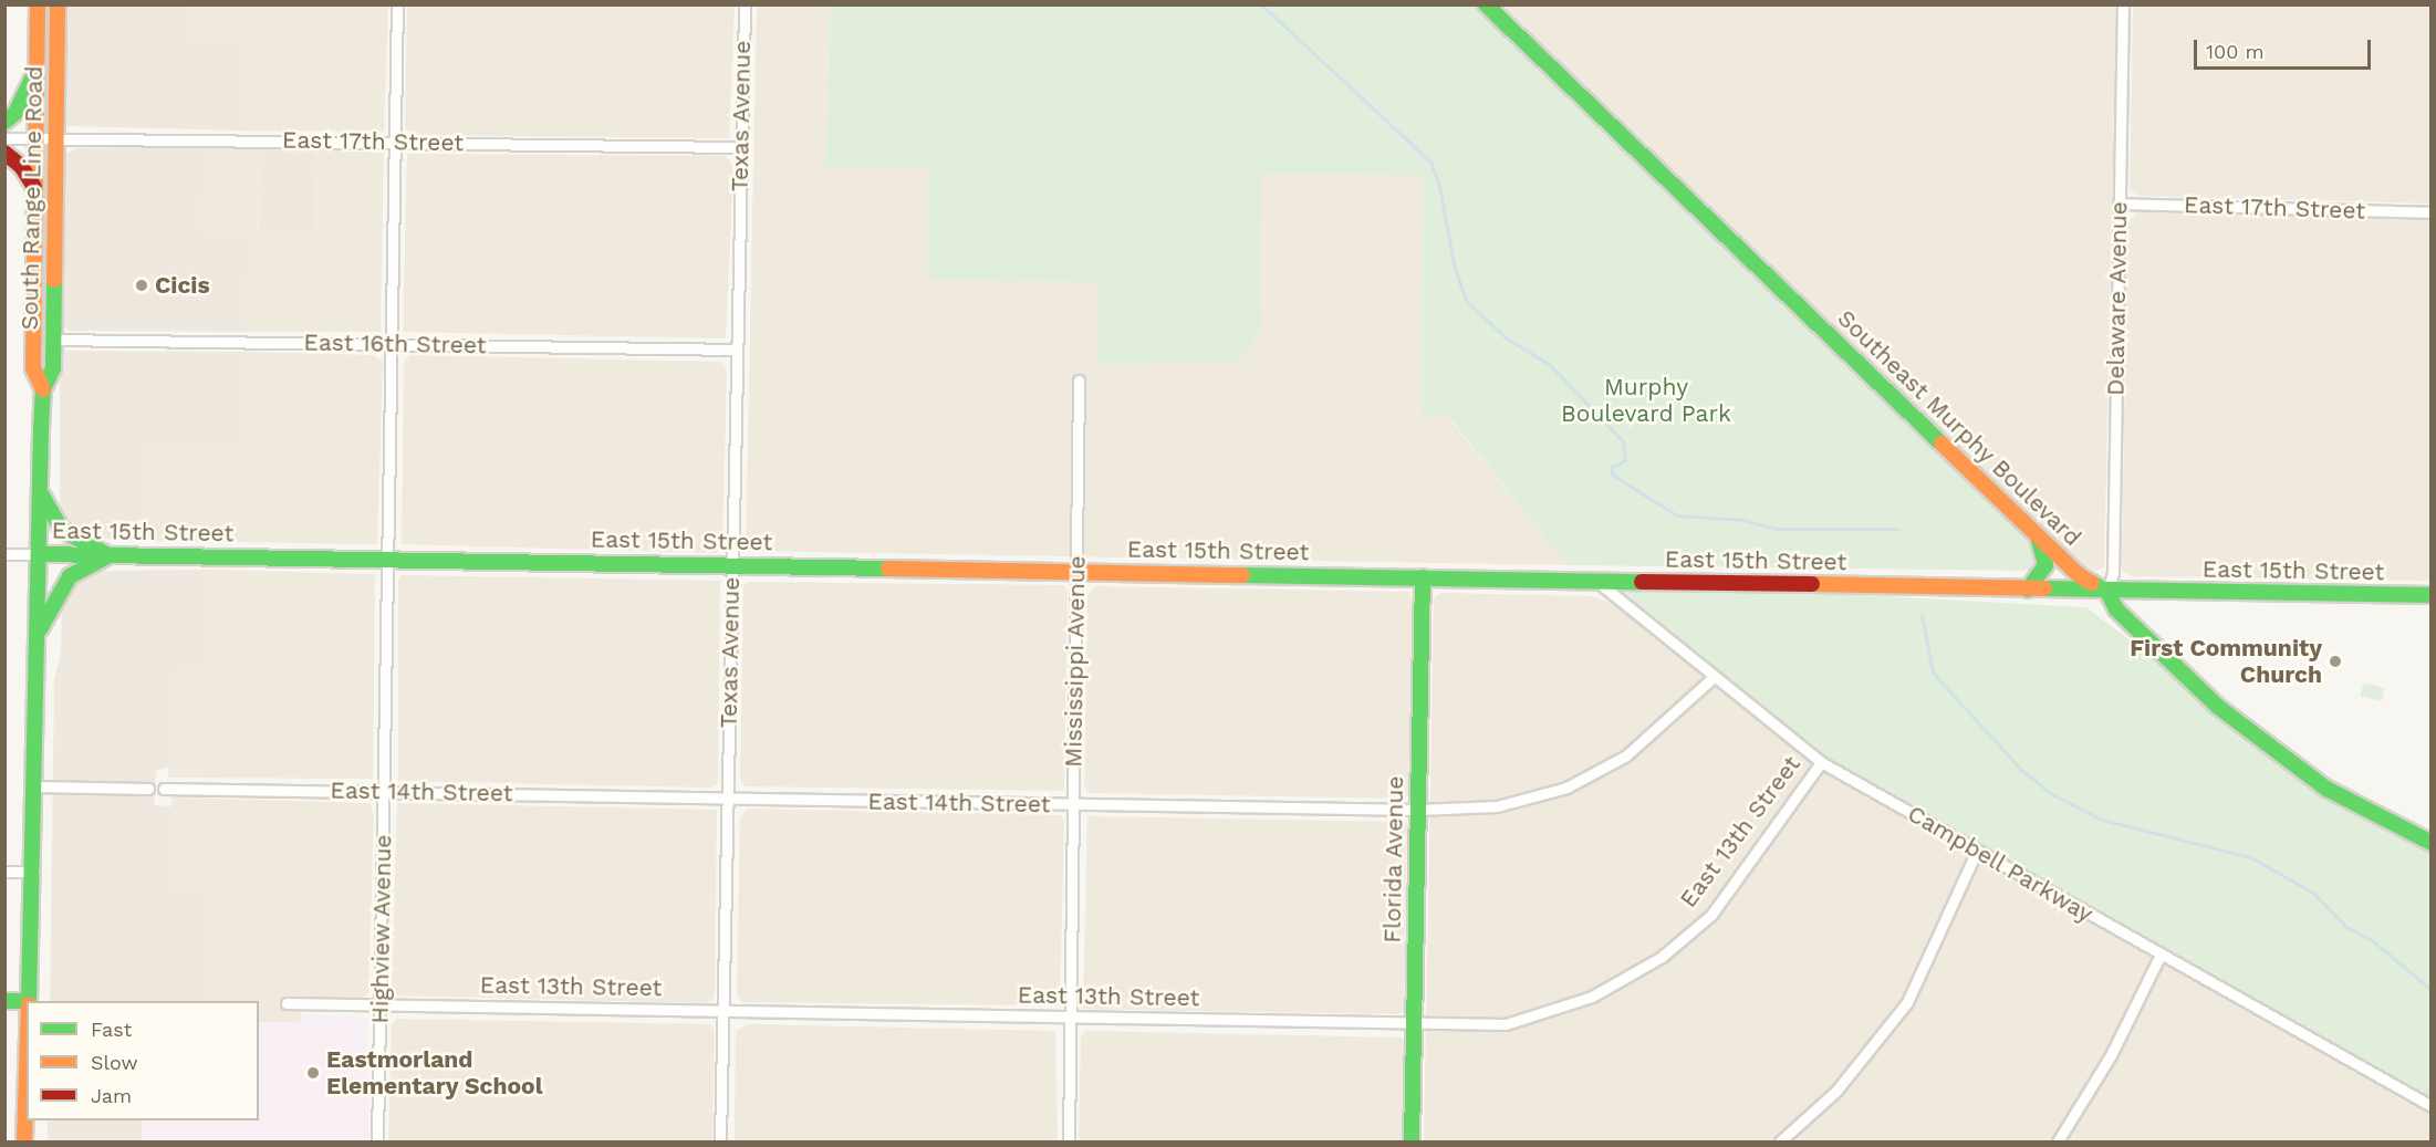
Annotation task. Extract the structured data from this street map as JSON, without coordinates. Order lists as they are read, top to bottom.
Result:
{
  "streets": {
    "main road": [
      "South Range Line Road",
      "Southeast Murphy Boulevard",
      "East 15th Street",
      "Florida Avenue"
    ],
    "street": [
      "Texas Avenue",
      "East 17th Street",
      "Delaware Avenue",
      "East 16th Street",
      "Mississippi Avenue",
      "East 14th Street",
      "East 13th Street",
      "Campbell Parkway",
      "Highview Avenue"
    ]
  },
  "crossings": [
    ["Texas Avenue", "East 17th Street"],
    ["Texas Avenue", "East 16th Street"],
    ["Texas Avenue", "East 15th Street"],
    ["Texas Avenue", "East 14th Street"],
    ["Texas Avenue", "East 13th Street"],
    ["East 17th Street", "South Range Line Road"],
    ["East 17th Street", "Delaware Avenue"],
    ["East 17th Street", "Highview Avenue"],
    ["South Range Line Road", "East 16th Street"],
    ["South Range Line Road", "East 15th Street"],
    ["Delaware Avenue", "Southeast Murphy Boulevard"],
    ["Delaware Avenue", "East 15th Street"],
    ["East 16th Street", "Highview Avenue"],
    ["Southeast Murphy Boulevard", "East 15th Street"],
    ["East 15th Street", "Mississippi Avenue"],
    ["East 15th Street", "Florida Avenue"],
    ["East 15th Street", "Campbell Parkway"],
    ["East 15th Street", "Highview Avenue"],
    ["Mississippi Avenue", "East 14th Street"],
    ["Mississippi Avenue", "East 13th Street"],
    ["East 14th Street", "Florida Avenue"],
    ["East 14th Street", "Campbell Parkway"],
    ["East 14th Street", "Highview Avenue"],
    ["East 13th Street", "Florida Avenue"],
    ["East 13th Street", "Campbell Parkway"],
    ["East 13th Street", "Highview Avenue"]
  ],
  "parks": ["Murphy Boulevard Park"],
  "places": ["Cicis", "First Community Church", "Eastmorland Elementary School"],
  "legend": ["Fast", "Slow", "Jam"],
  "scale_bar": "100 m"
}
